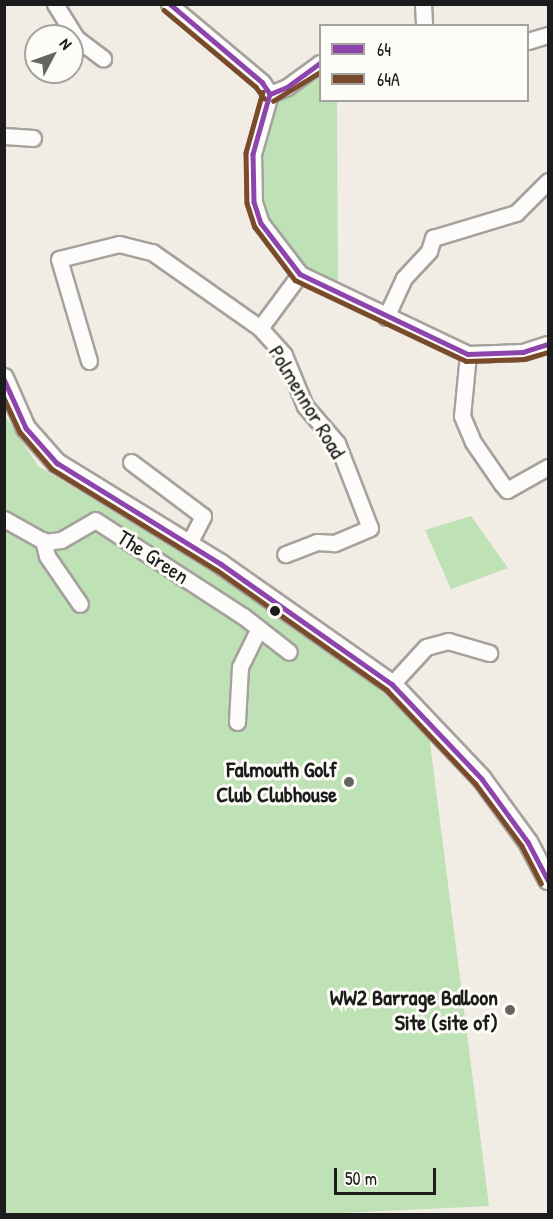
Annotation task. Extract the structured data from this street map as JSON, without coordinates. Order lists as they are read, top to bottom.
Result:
{
  "streets": {
    "street": ["Polmennor Road", "The Green"]
  },
  "places": ["Falmouth Golf Club Clubhouse", "WW2 Barrage Balloon Site (site of)"],
  "lines": ["transit line 64", "transit line 64A"],
  "legend": ["64", "64A"],
  "scale_bar": "50 m",
  "north": "top right"
}
